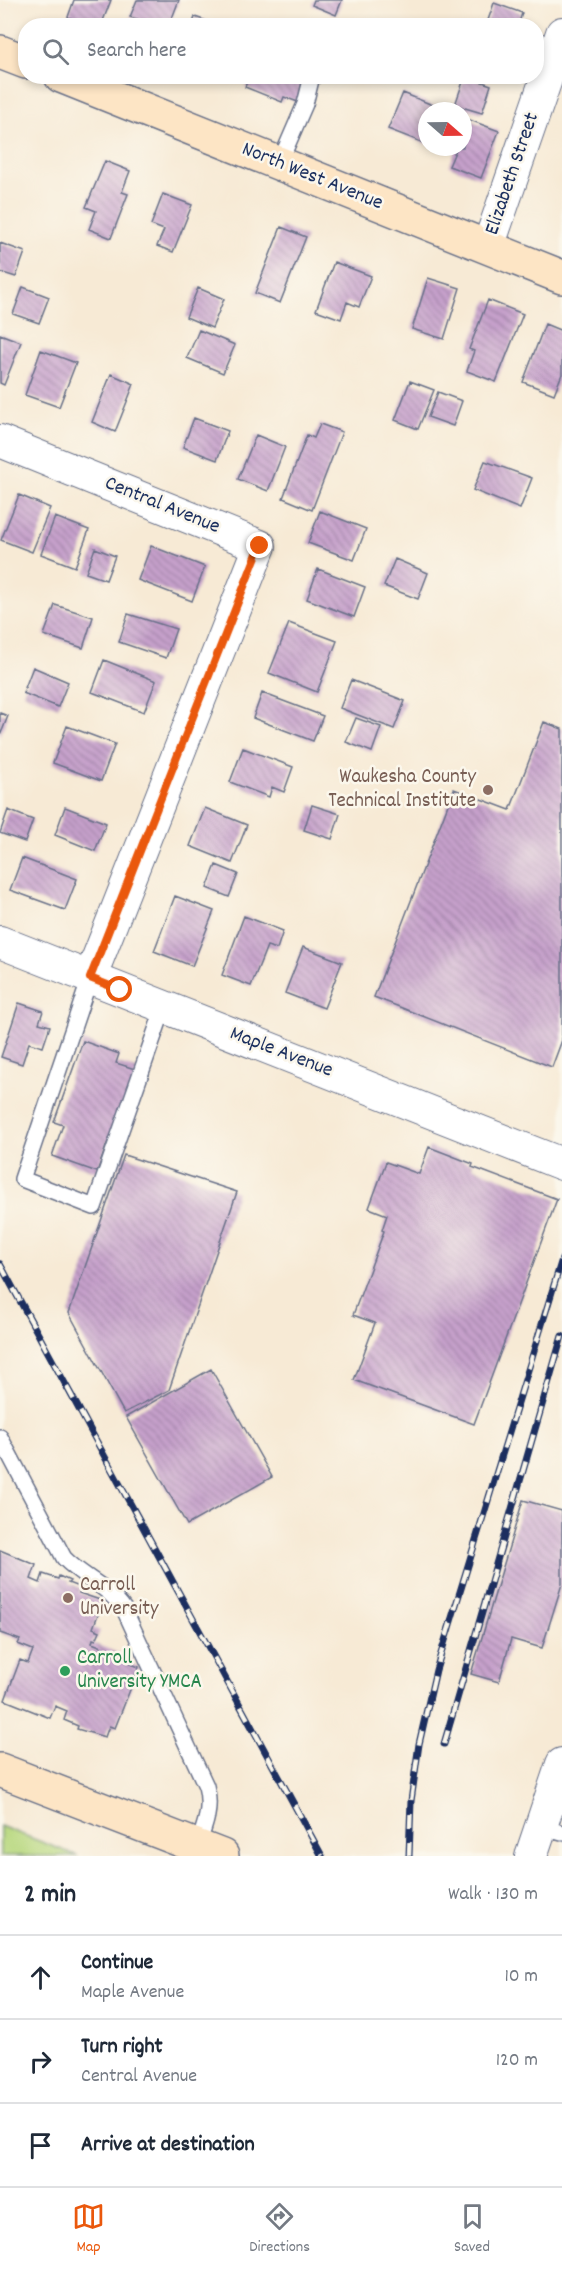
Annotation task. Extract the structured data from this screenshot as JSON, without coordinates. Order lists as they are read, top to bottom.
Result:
{
  "streets": {
    "street": [
      "Elizabeth Street",
      "North West Avenue",
      "Central Avenue",
      "Maple Avenue"
    ]
  },
  "crossings": [
    ["Elizabeth Street", "North West Avenue"],
    ["Central Avenue", "Maple Avenue"]
  ],
  "places": ["Waukesha County Technical Institute", "Carroll University", "Carroll University YMCA"],
  "north": "right",
  "page": {
    "search": "Search here",
    "heading": ["2 min", "Walk · 130 m"],
    "list": [
      ["Continue", "Maple Avenue", "10 m"],
      ["Turn right", "Central Avenue", "120 m"],
      "Arrive at destination"
    ],
    "nav": ["Map", "Directions", "Saved"]
  }
}
